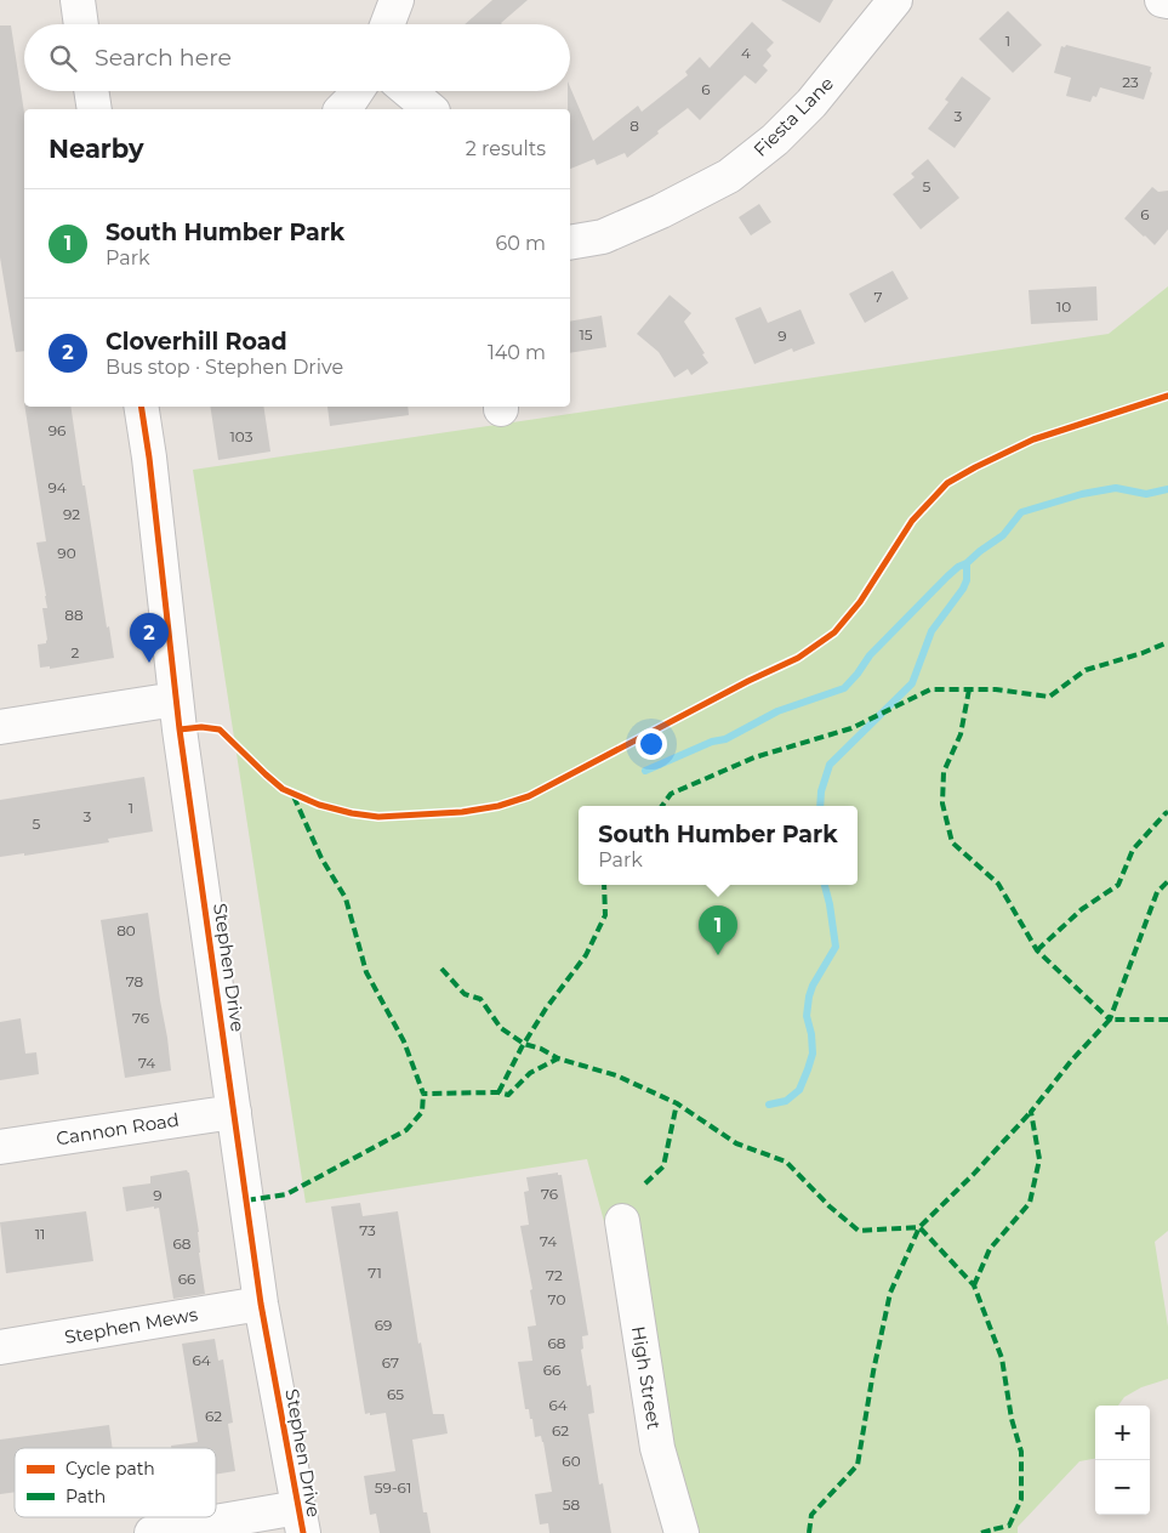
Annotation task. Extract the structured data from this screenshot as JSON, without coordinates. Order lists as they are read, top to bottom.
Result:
{
  "streets": {
    "street": [
      "Fiesta Lane",
      "Stephen Drive",
      "Cannon Road",
      "Stephen Mews",
      "High Street"
    ]
  },
  "crossings": [
    ["Stephen Drive", "Cannon Road"],
    ["Stephen Drive", "Stephen Mews"]
  ],
  "house_numbers": [
    "1",
    "4",
    "23",
    "6",
    "3",
    "8",
    "5",
    "6",
    "7",
    "10",
    "15",
    "9",
    "96",
    "103",
    "94",
    "92",
    "90",
    "88",
    "2",
    "1",
    "3",
    "5",
    "80",
    "78",
    "76",
    "74",
    "76",
    "9",
    "73",
    "11",
    "74",
    "68",
    "71",
    "72",
    "66",
    "70",
    "69",
    "68",
    "64",
    "67",
    "66",
    "65",
    "64",
    "62",
    "62",
    "60",
    "59-61",
    "58"
  ],
  "legend": ["Cycle path", "Path"],
  "page": {
    "search": "Search here",
    "heading": ["Nearby", "2 results"],
    "list": [
      {
        "mark": "1",
        "name": "South Humber Park",
        "note": "Park",
        "value": "60 m"
      },
      {
        "mark": "2",
        "name": "Cloverhill Road",
        "note": "Bus stop · Stephen Drive",
        "value": "140 m"
      }
    ],
    "pins": ["2", "1"],
    "popup": ["South Humber Park", "Park"],
    "map_buttons": ["+", "−"]
  }
}
